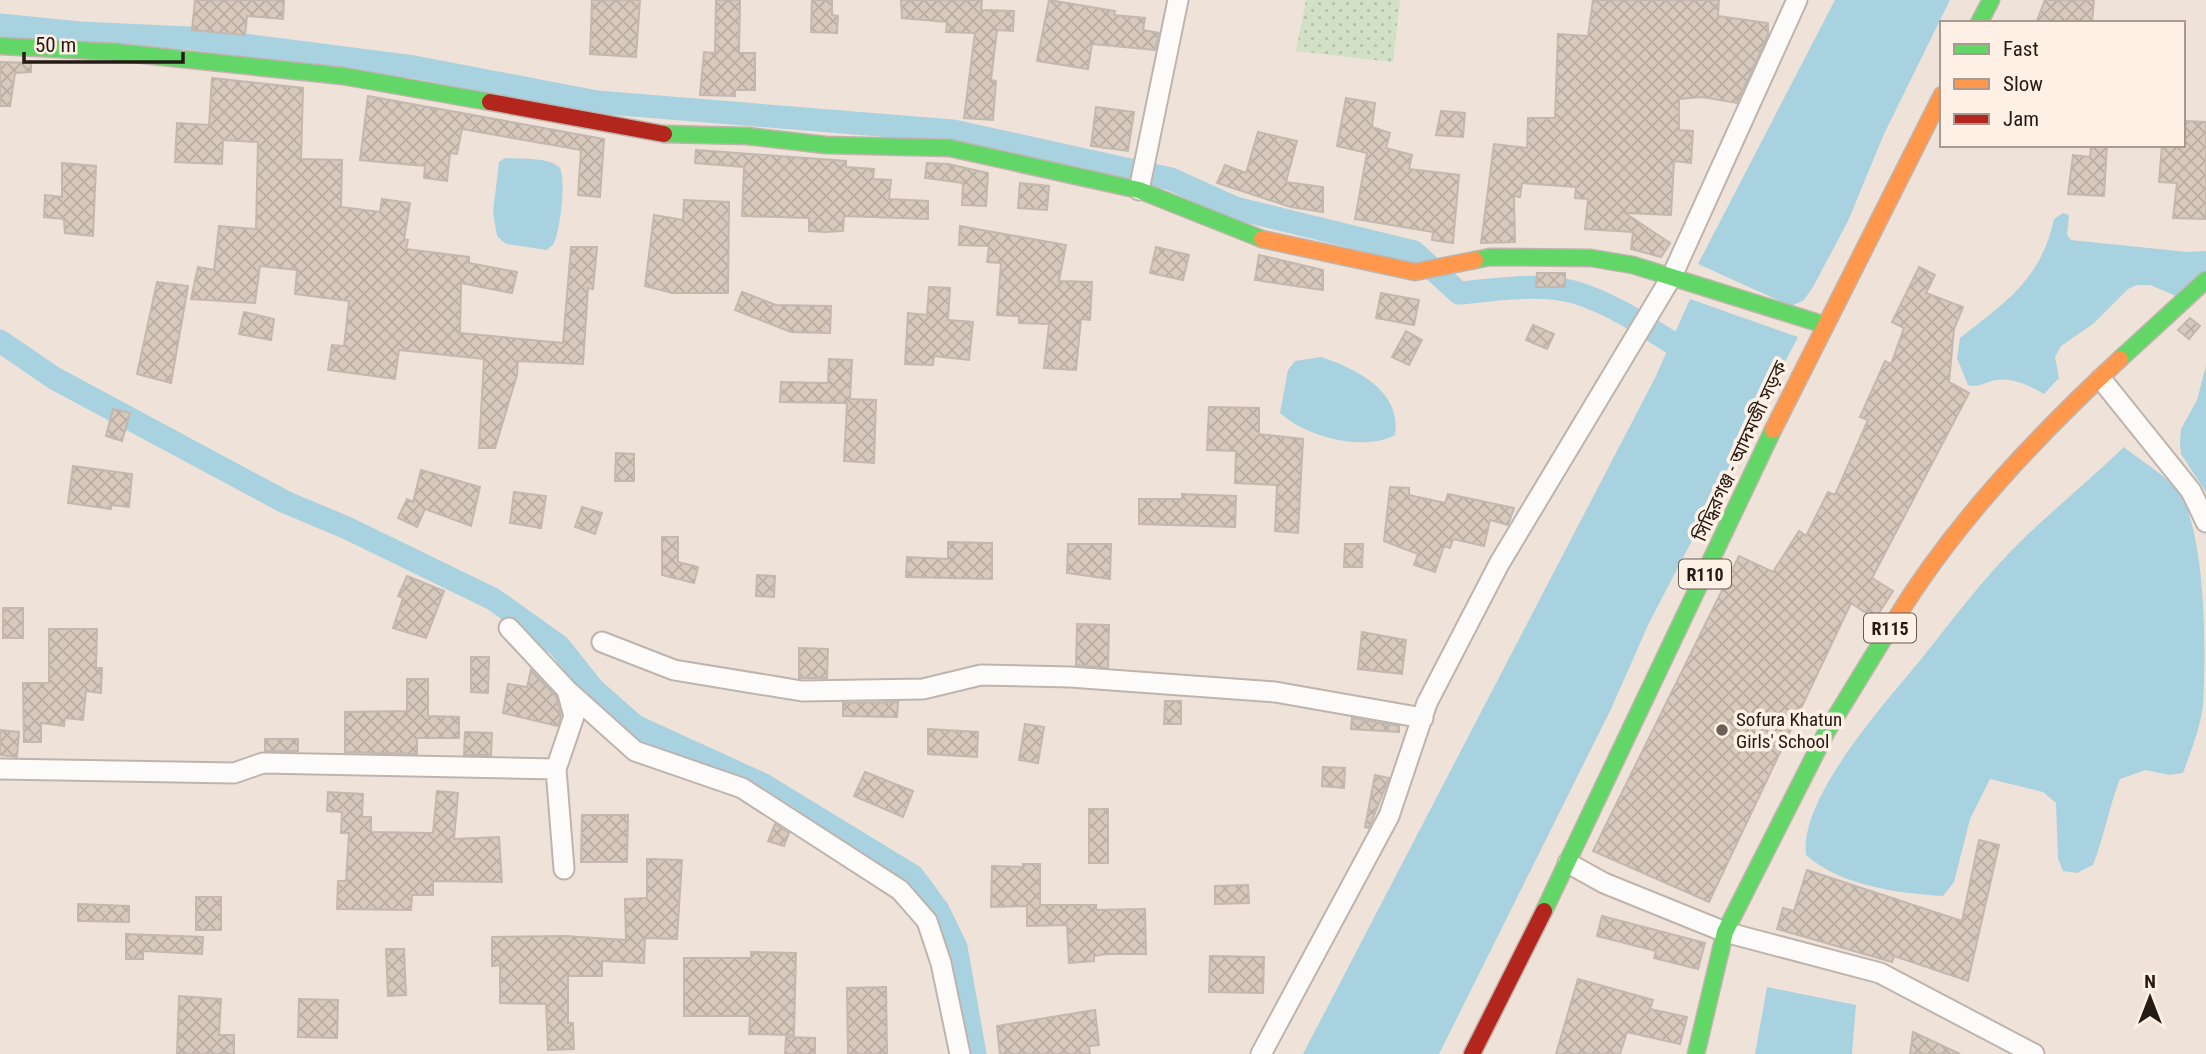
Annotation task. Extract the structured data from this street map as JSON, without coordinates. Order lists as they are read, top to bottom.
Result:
{
  "streets": {
    "main road": ["সিদ্ধিরগঞ্জ - আদমজী সড়ক", "R110", "R115"]
  },
  "places": ["Sofura Khatun Girls' School"],
  "legend": ["Fast", "Slow", "Jam"],
  "scale_bar": "50 m",
  "north": "top"
}
